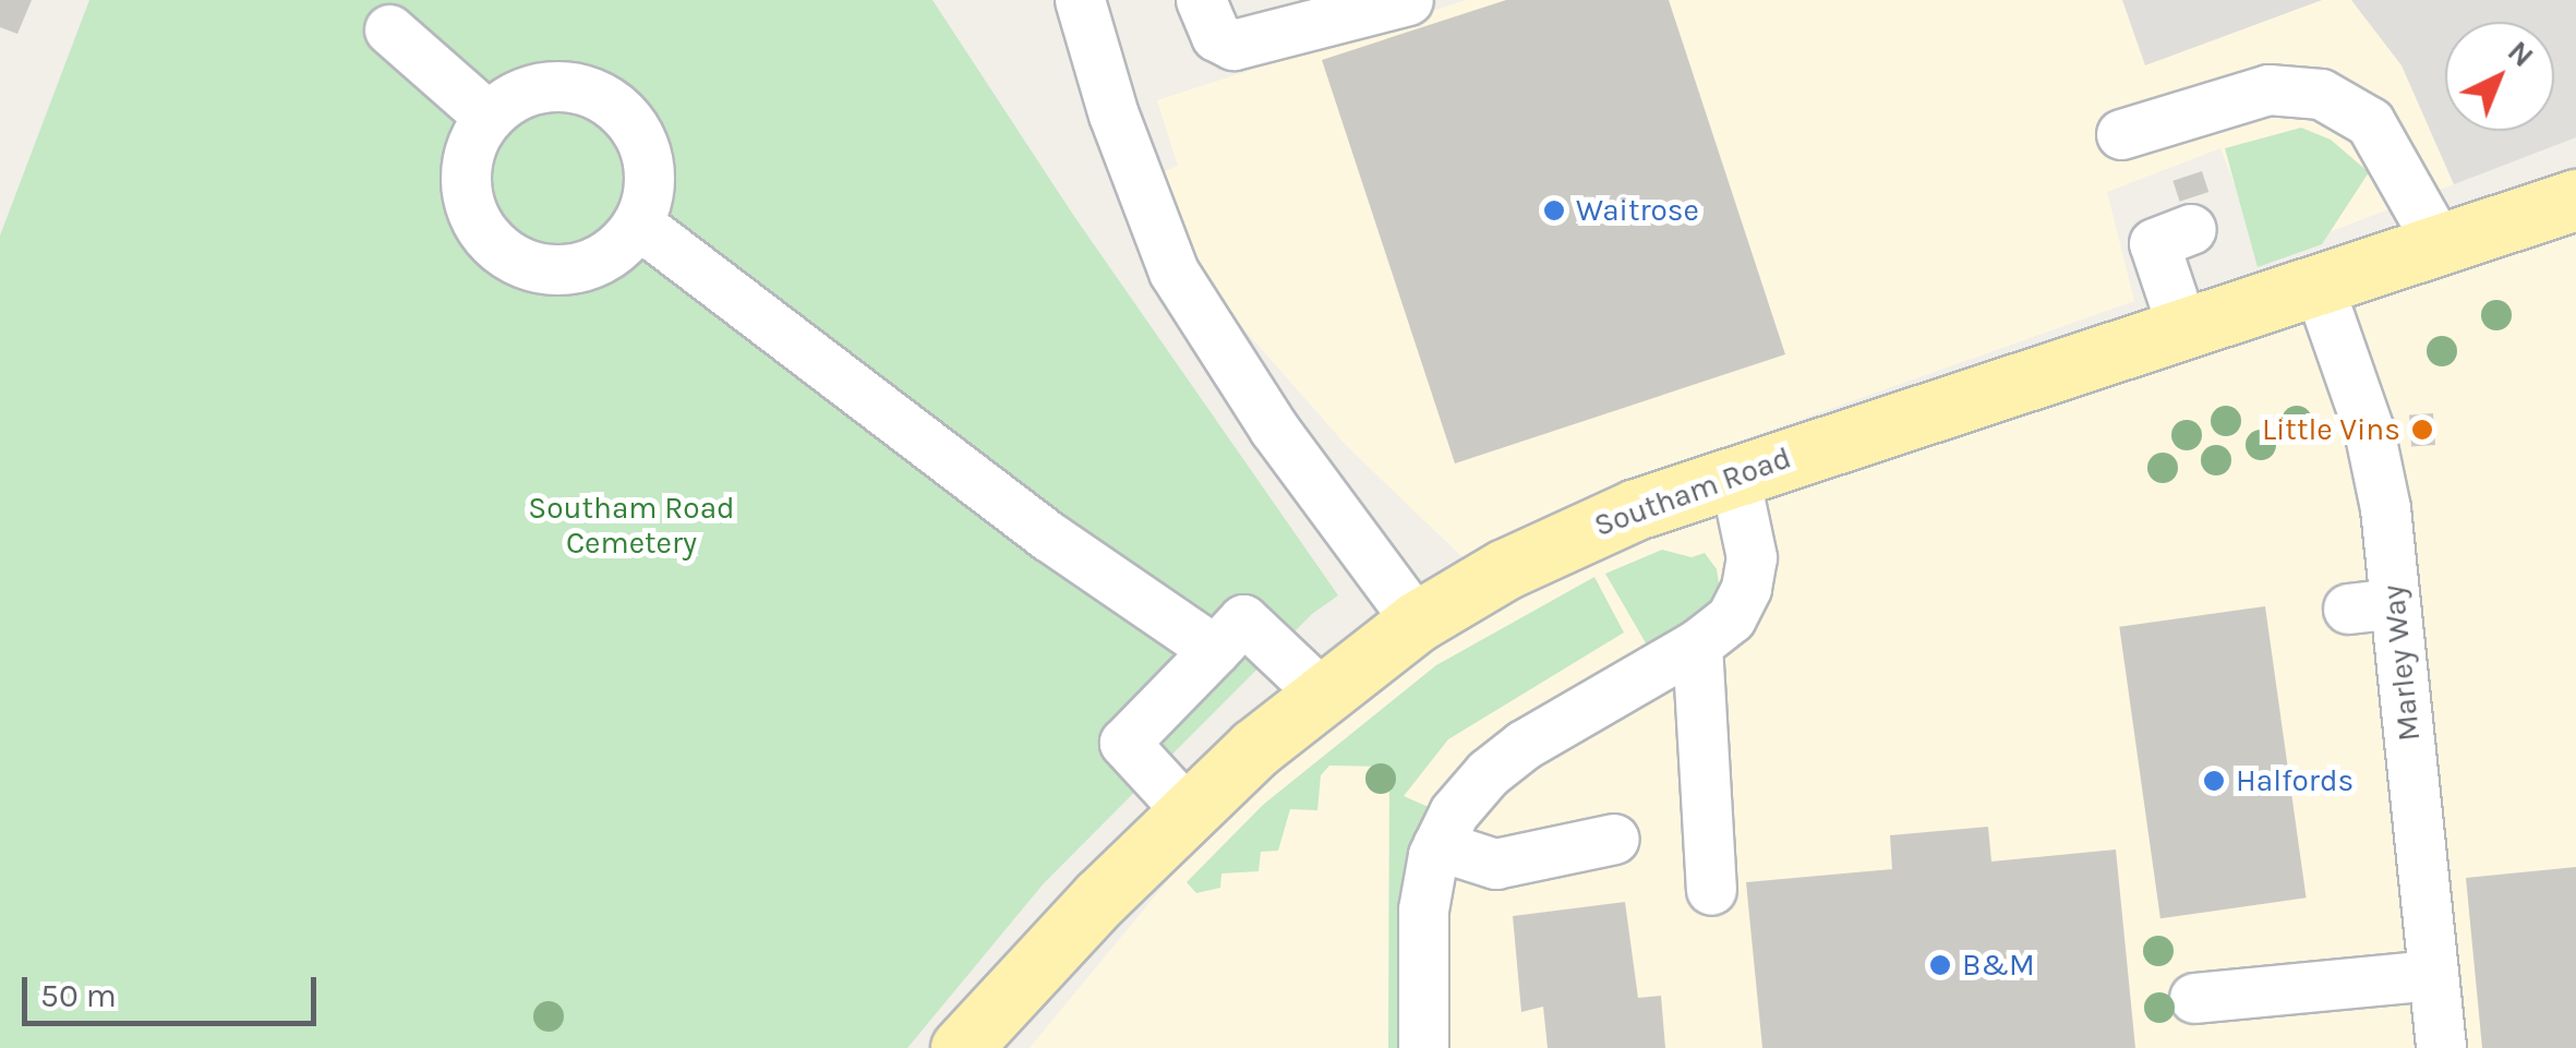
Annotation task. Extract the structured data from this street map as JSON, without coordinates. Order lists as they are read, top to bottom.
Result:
{
  "streets": {
    "main road": ["Southam Road"],
    "street": ["Marley Way"]
  },
  "crossings": [
    ["Southam Road", "Marley Way"]
  ],
  "parks": ["Southam Road Cemetery"],
  "places": [
    "Waitrose",
    "Little Vins",
    "Halfords",
    "B&M"
  ],
  "scale_bar": "50 m",
  "north": "top right"
}
